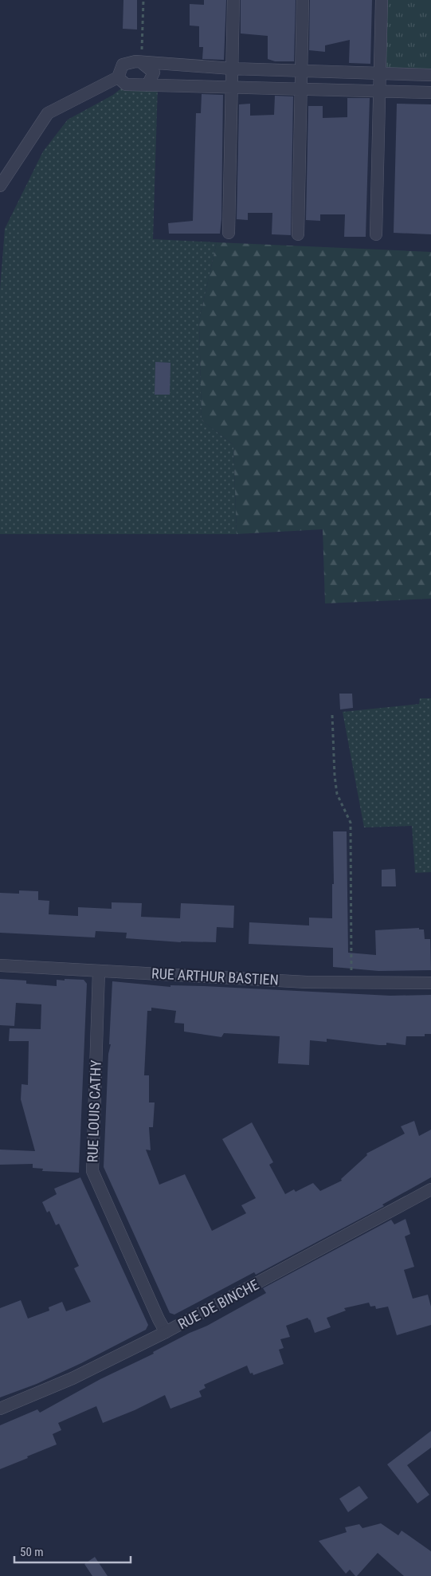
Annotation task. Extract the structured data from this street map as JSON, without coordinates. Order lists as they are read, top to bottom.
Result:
{
  "streets": {
    "street": ["RUE ARTHUR BASTIEN", "RUE LOUIS CATHY", "RUE DE BINCHE"]
  },
  "crossings": [
    ["RUE ARTHUR BASTIEN", "RUE LOUIS CATHY"],
    ["RUE LOUIS CATHY", "RUE DE BINCHE"]
  ],
  "scale_bar": "50 m"
}
